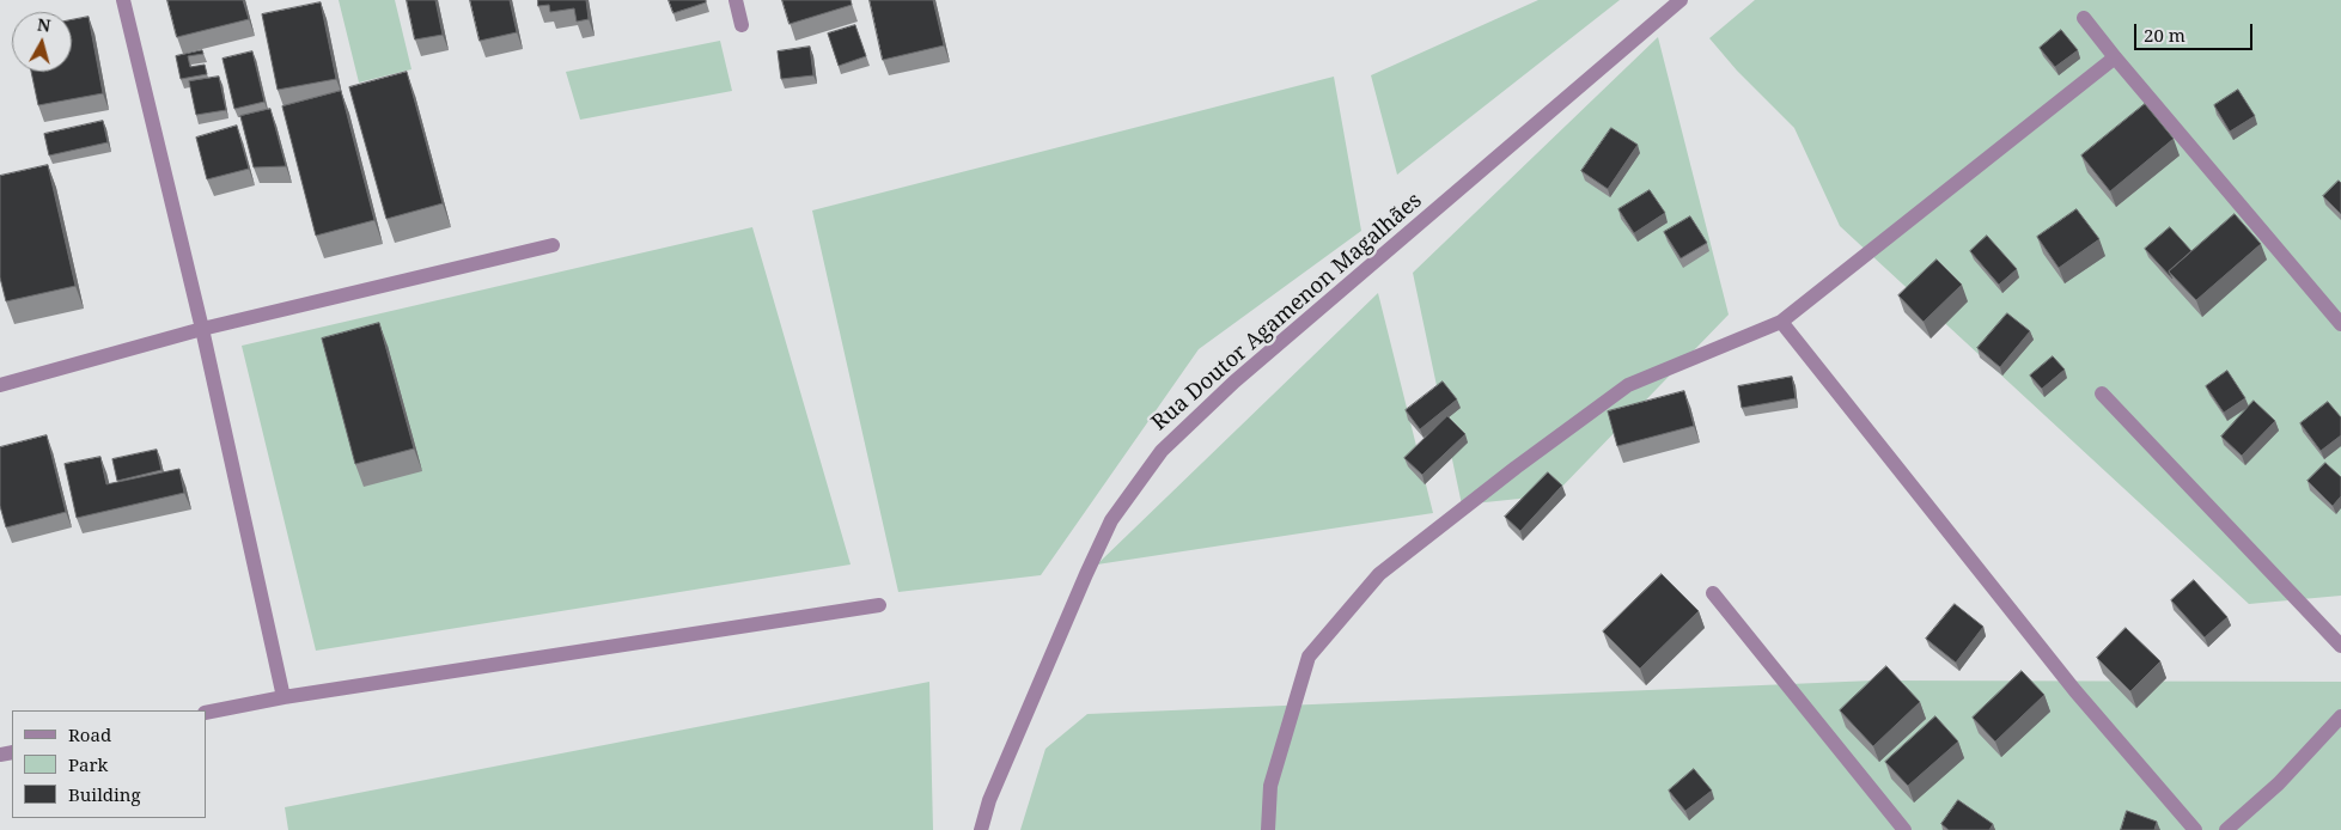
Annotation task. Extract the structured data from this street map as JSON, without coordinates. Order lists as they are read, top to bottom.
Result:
{
  "streets": {
    "street": ["Rua Doutor Agamenon Magalhães"]
  },
  "legend": ["Road", "Park", "Building"],
  "scale_bar": "20 m",
  "north": "top"
}
